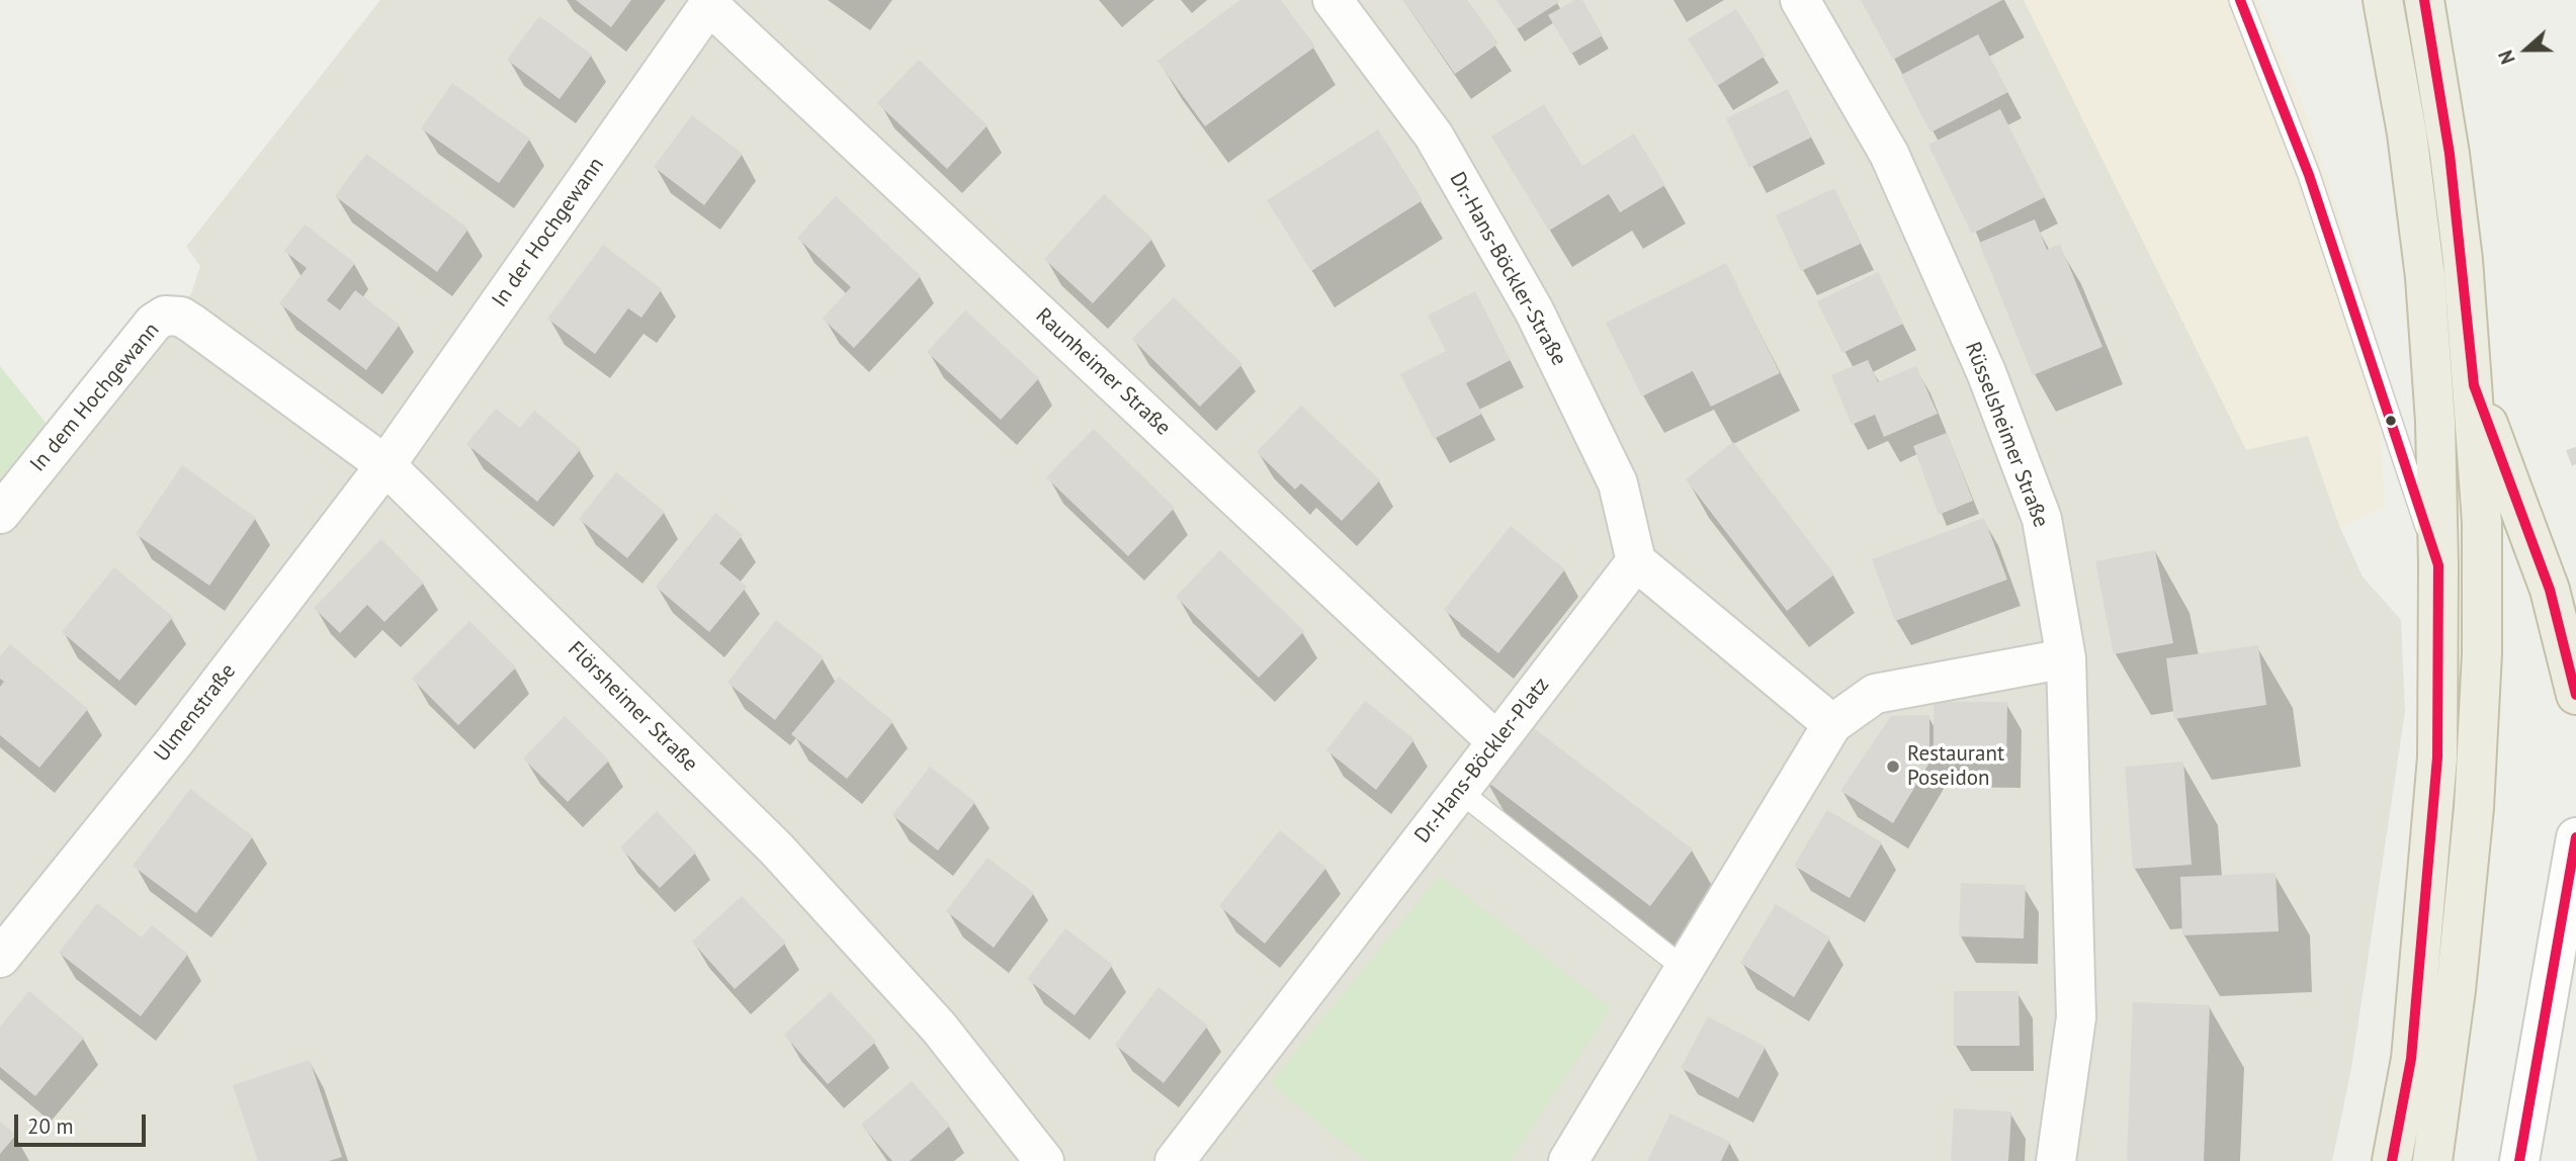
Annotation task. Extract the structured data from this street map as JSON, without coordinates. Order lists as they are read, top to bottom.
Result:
{
  "streets": {
    "street": [
      "In der Hochgewann",
      "Dr.-Hans-Böckler-Straße",
      "Raunheimer Straße",
      "In dem Hochgewann",
      "Rüsselsheimer Straße",
      "Flörsheimer Straße",
      "Ulmenstraße",
      "Dr.-Hans-Böckler-Platz"
    ]
  },
  "crossings": [
    ["In der Hochgewann", "Raunheimer Straße"],
    ["In der Hochgewann", "Flörsheimer Straße"],
    ["In der Hochgewann", "Ulmenstraße"],
    ["Dr.-Hans-Böckler-Straße", "Dr.-Hans-Böckler-Platz"],
    ["Raunheimer Straße", "Dr.-Hans-Böckler-Platz"],
    ["In dem Hochgewann", "Flörsheimer Straße"],
    ["Flörsheimer Straße", "Ulmenstraße"]
  ],
  "places": ["Restaurant Poseidon"],
  "scale_bar": "20 m",
  "north": "left"
}
